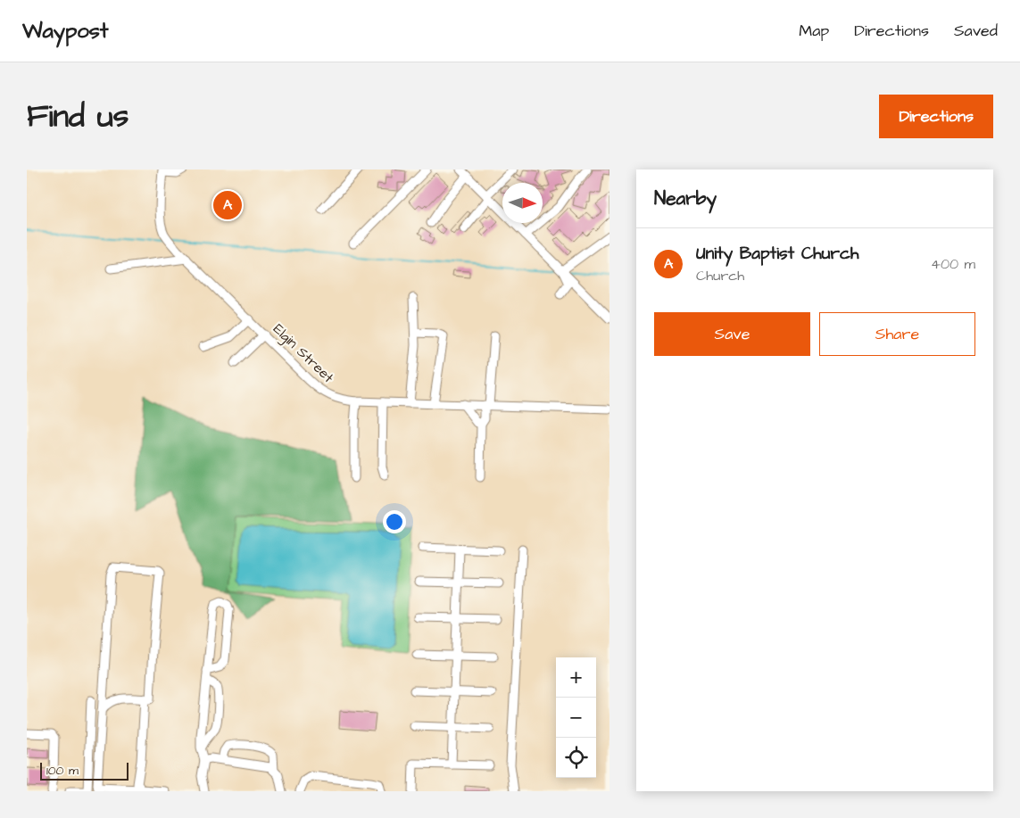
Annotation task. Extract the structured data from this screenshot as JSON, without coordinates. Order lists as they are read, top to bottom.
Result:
{
  "streets": {
    "street": ["Elgin Street"]
  },
  "scale_bar": "100 m",
  "north": "right",
  "page": {
    "header": "Waypost",
    "nav": ["Map", "Directions", "Saved"],
    "title": "Find us",
    "buttons": [
      "Directions",
      ["Save", "Share"]
    ],
    "heading": "Nearby",
    "pins": "A",
    "list": [
      {
        "mark": "A",
        "name": "Unity Baptist Church",
        "note": "Church",
        "value": "400 m"
      }
    ],
    "map_buttons": ["+", "−"],
    "scale": "100 m"
  }
}
